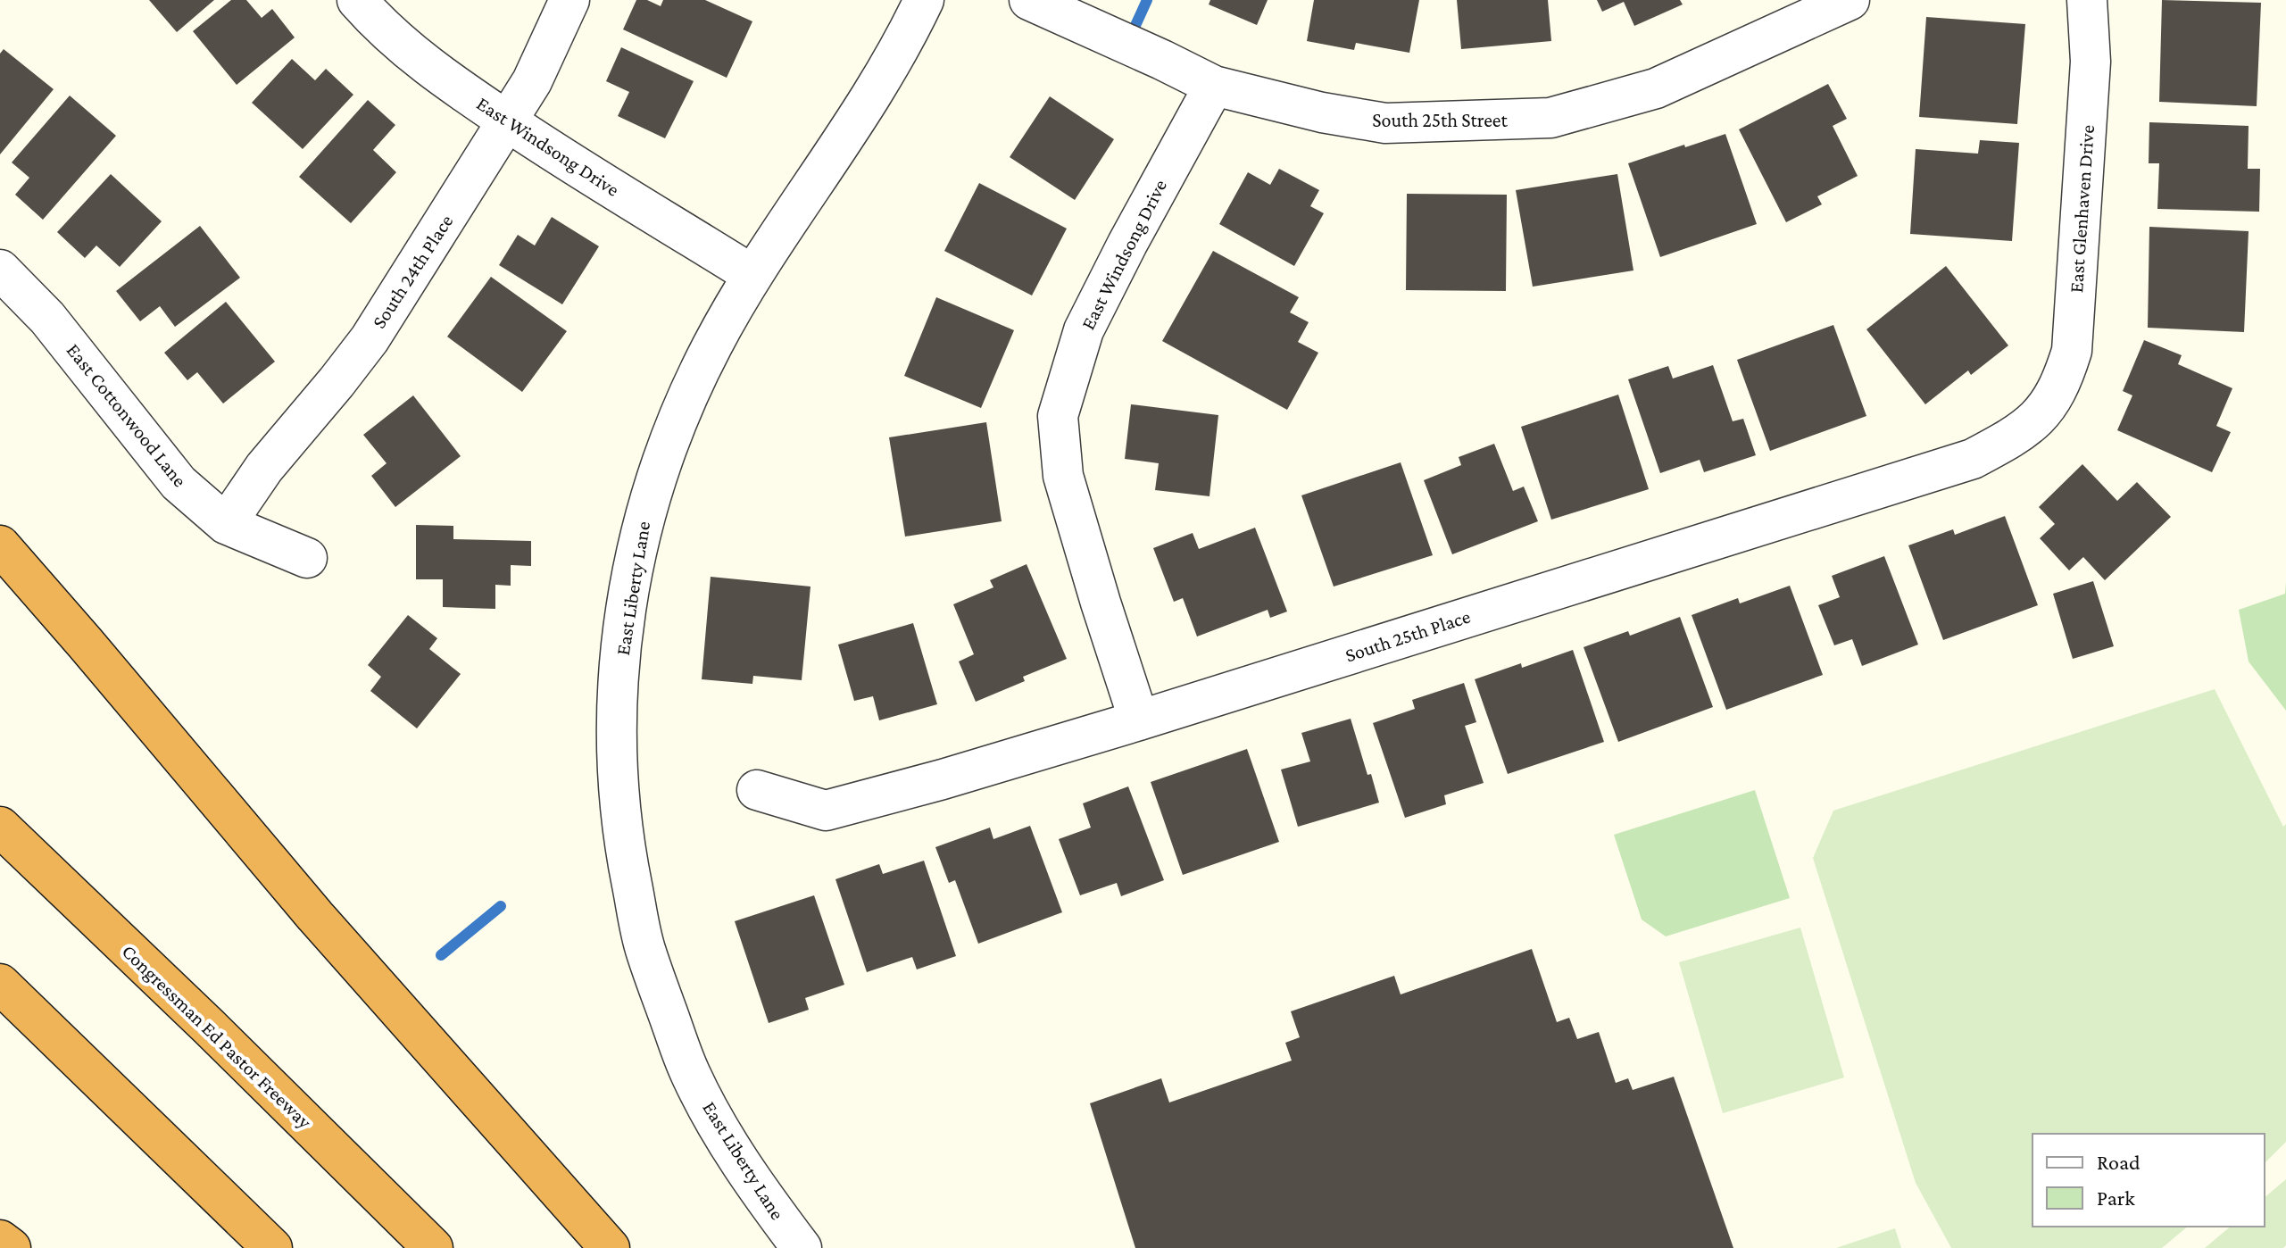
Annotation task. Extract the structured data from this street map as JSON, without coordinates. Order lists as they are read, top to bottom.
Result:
{
  "streets": {
    "highway": ["Congressman Ed Pastor Freeway"],
    "street": [
      "South 25th Street",
      "East Windsong Drive",
      "East Glenhaven Drive",
      "South 24th Place",
      "East Cottonwood Lane",
      "East Liberty Lane",
      "South 25th Place"
    ]
  },
  "crossings": [
    ["South 25th Street", "East Windsong Drive"],
    ["East Windsong Drive", "South 24th Place"],
    ["East Windsong Drive", "East Liberty Lane"],
    ["East Windsong Drive", "South 25th Place"],
    ["East Glenhaven Drive", "South 25th Place"],
    ["South 24th Place", "East Cottonwood Lane"]
  ],
  "legend": ["Road", "Park"]
}
